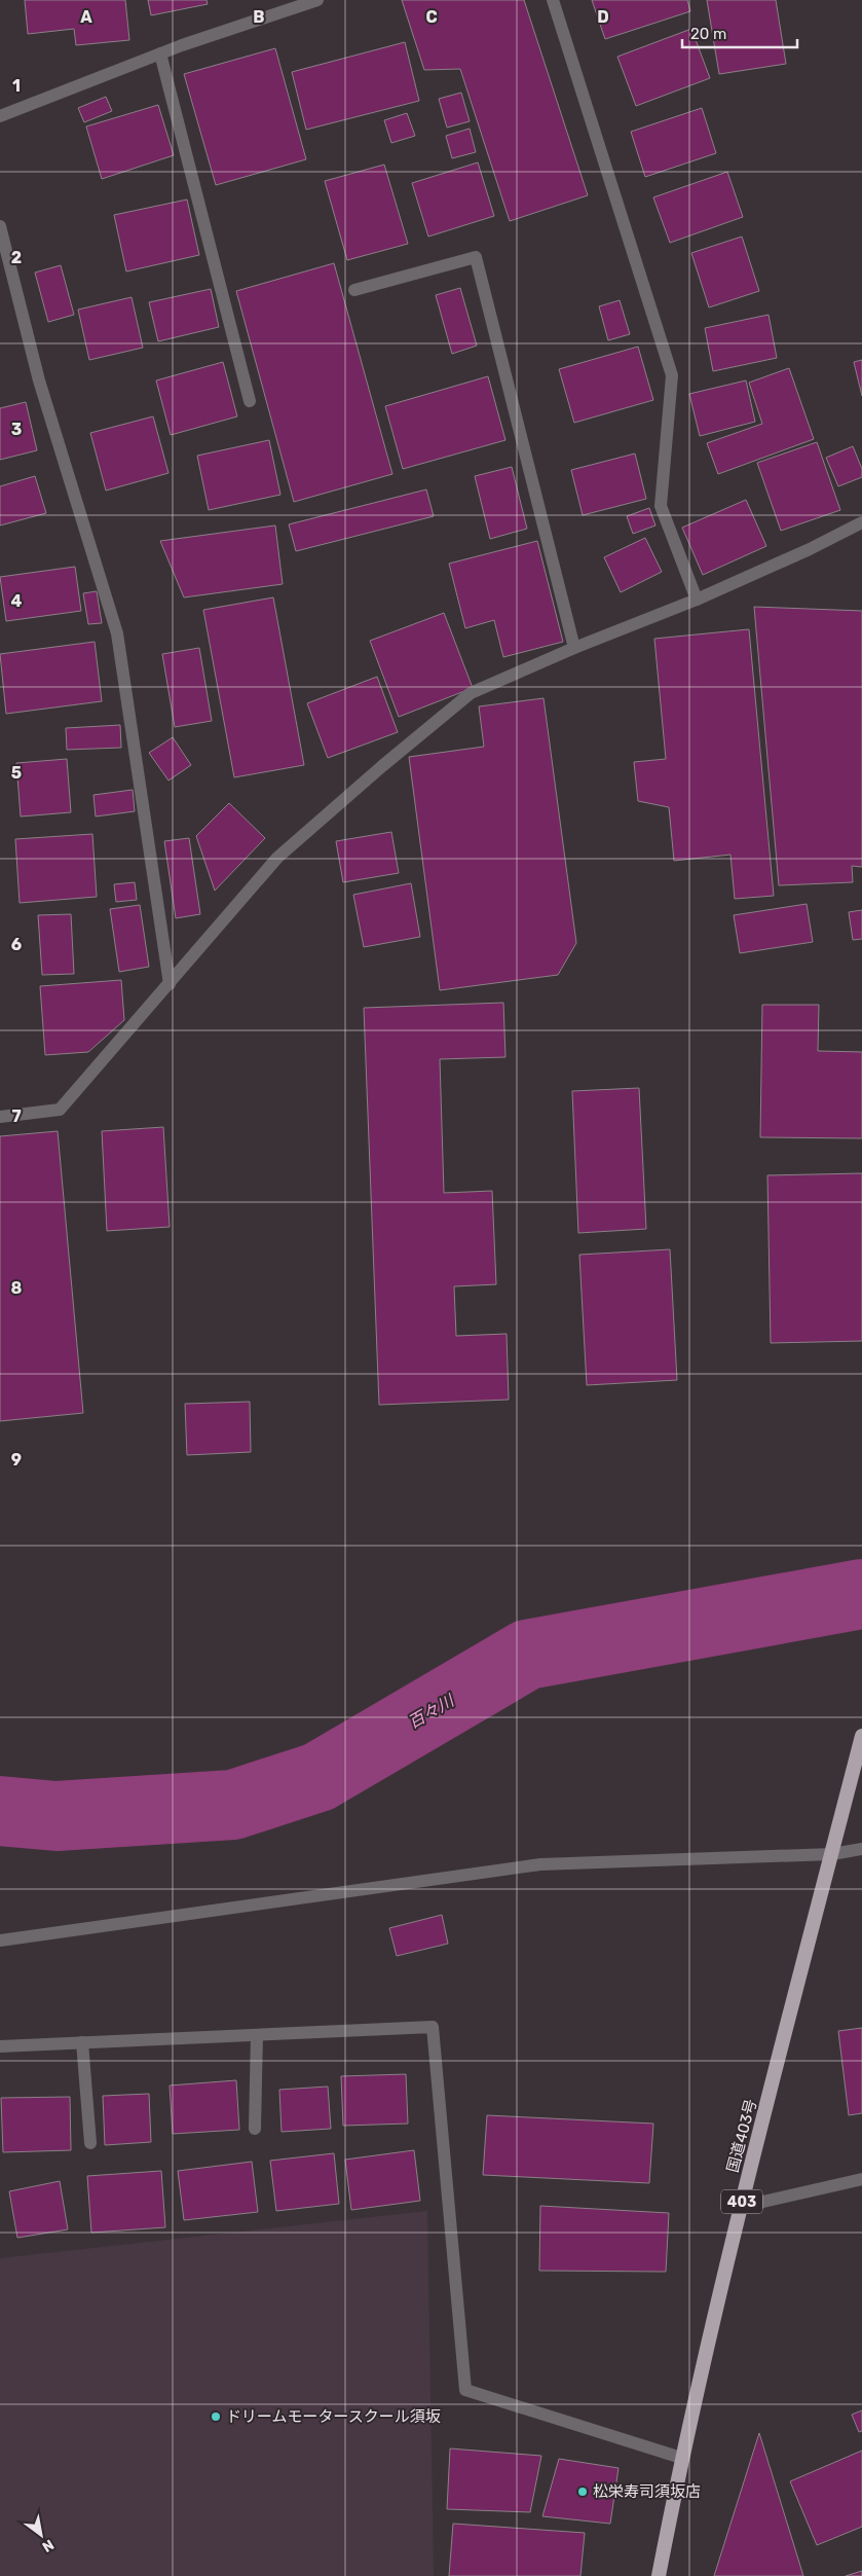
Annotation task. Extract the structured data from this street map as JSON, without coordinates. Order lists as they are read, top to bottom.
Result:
{
  "streets": {
    "highway": ["国道403号", "403"]
  },
  "water": ["百々川"],
  "places": ["ドリームモータースクール須坂", "松栄寿司須坂店"],
  "scale_bar": "20 m",
  "north": "bottom right",
  "grid": {
    "columns": [
      "A",
      "B",
      "C",
      "D"
    ],
    "rows": [
      "1",
      "2",
      "3",
      "4",
      "5",
      "6",
      "7",
      "8",
      "9"
    ]
  }
}
